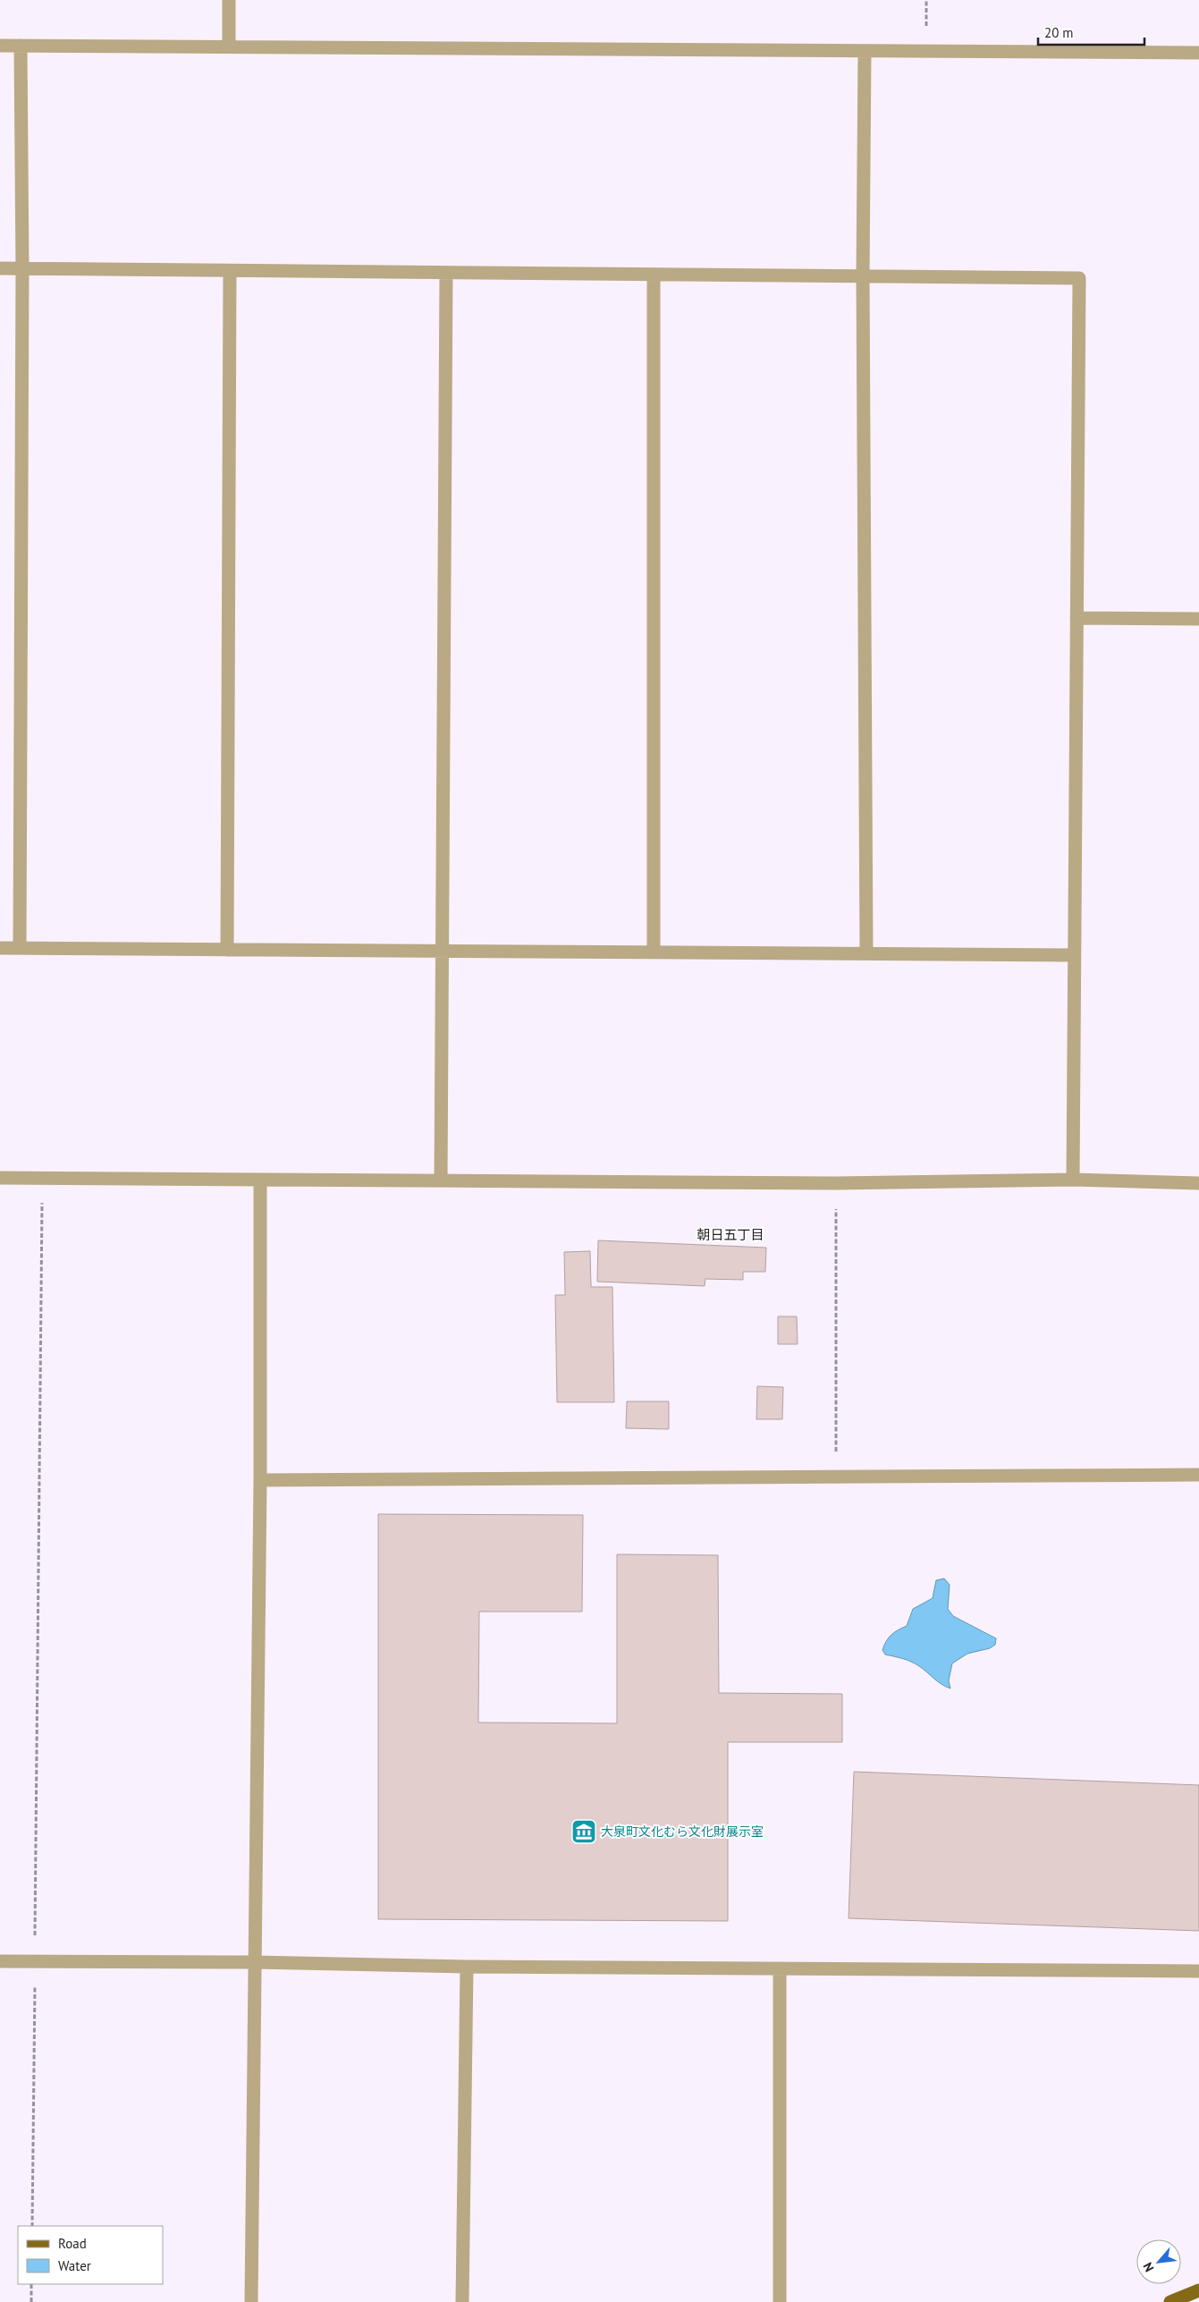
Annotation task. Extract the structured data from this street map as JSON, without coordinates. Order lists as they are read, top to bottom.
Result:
{
  "districts": ["朝日五丁目"],
  "places": {
    "museum": ["大泉町文化むら文化財展示室"]
  },
  "legend": ["Road", "Water"],
  "scale_bar": "20 m",
  "north": "bottom left"
}
